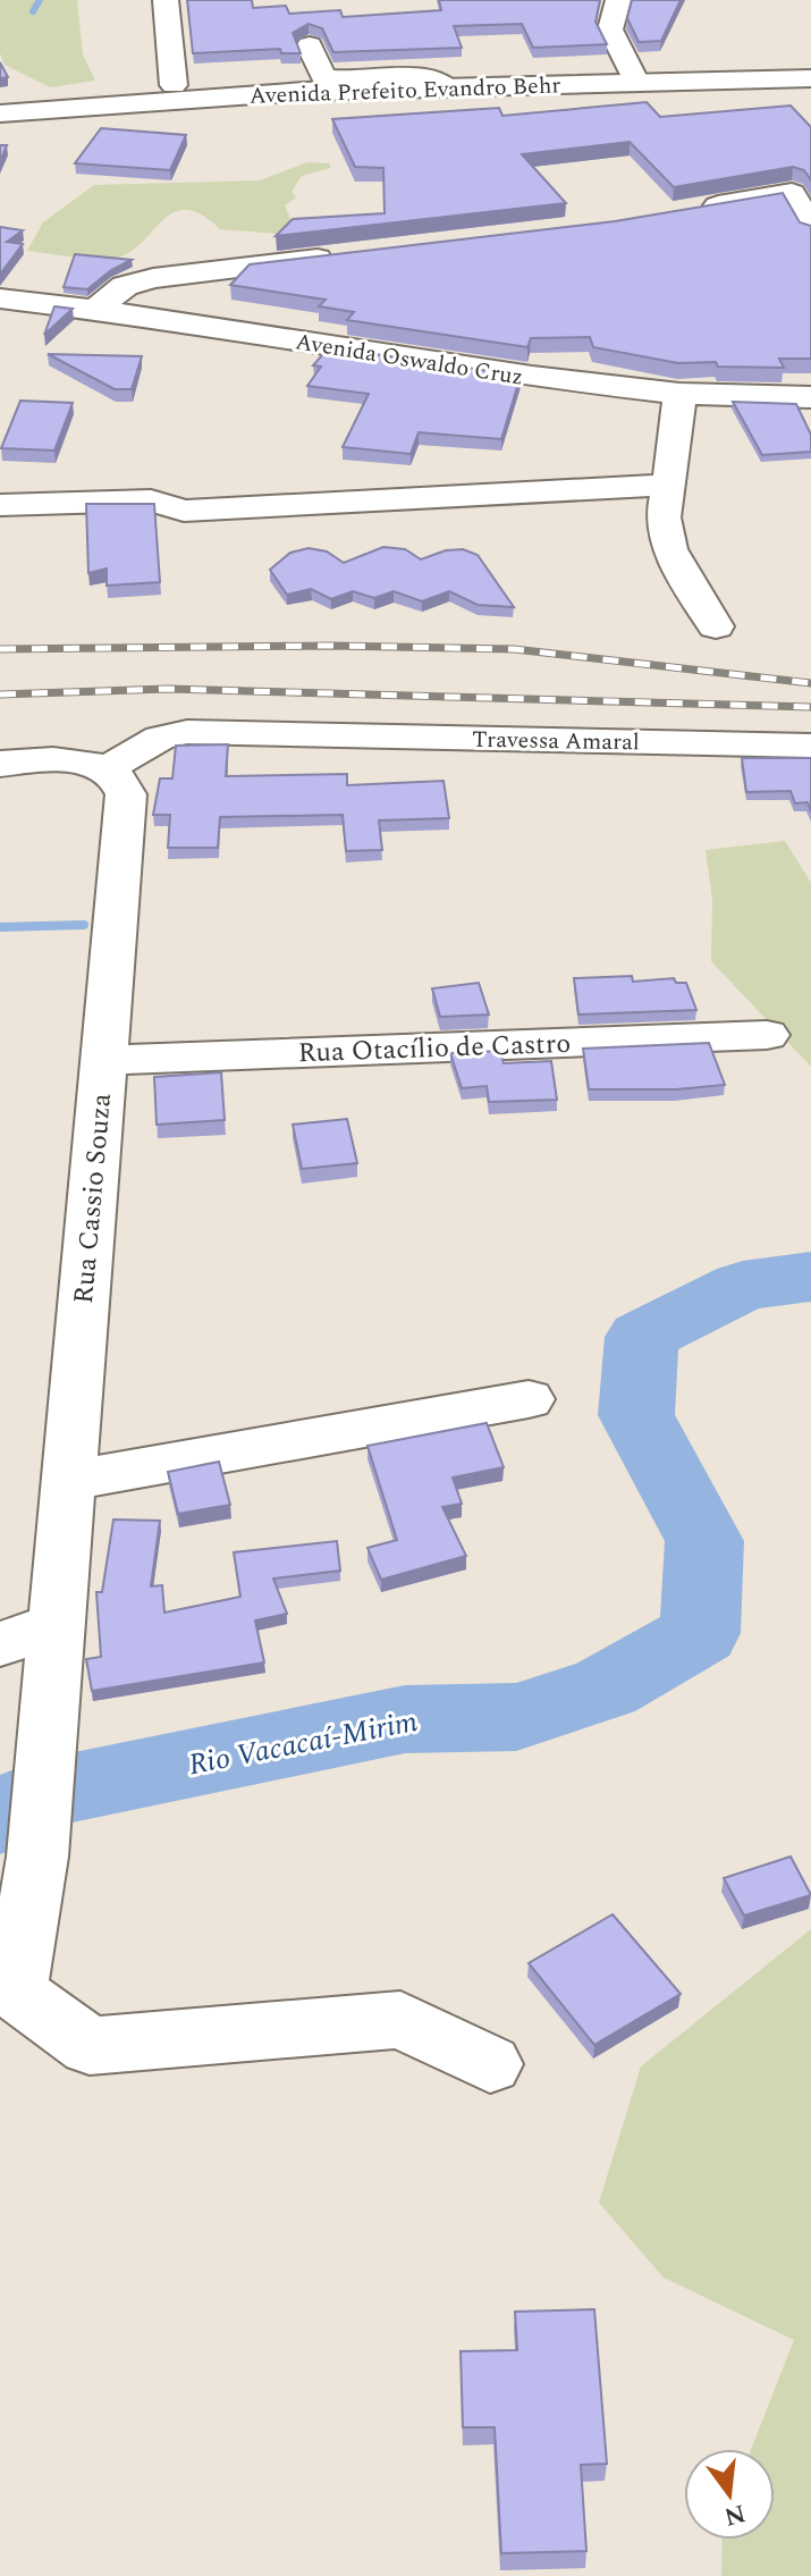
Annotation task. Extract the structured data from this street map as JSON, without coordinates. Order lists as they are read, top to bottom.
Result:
{
  "streets": {
    "main road": [
      "Avenida Prefeito Evandro Behr",
      "Avenida Oswaldo Cruz",
      "Travessa Amaral",
      "Rua Otacílio de Castro",
      "Rua Cassio Souza"
    ]
  },
  "crossings": [
    ["Travessa Amaral", "Rua Cassio Souza"],
    ["Rua Otacílio de Castro", "Rua Cassio Souza"]
  ],
  "water": ["Rio Vacacaí-Mirim"],
  "north": "bottom"
}
